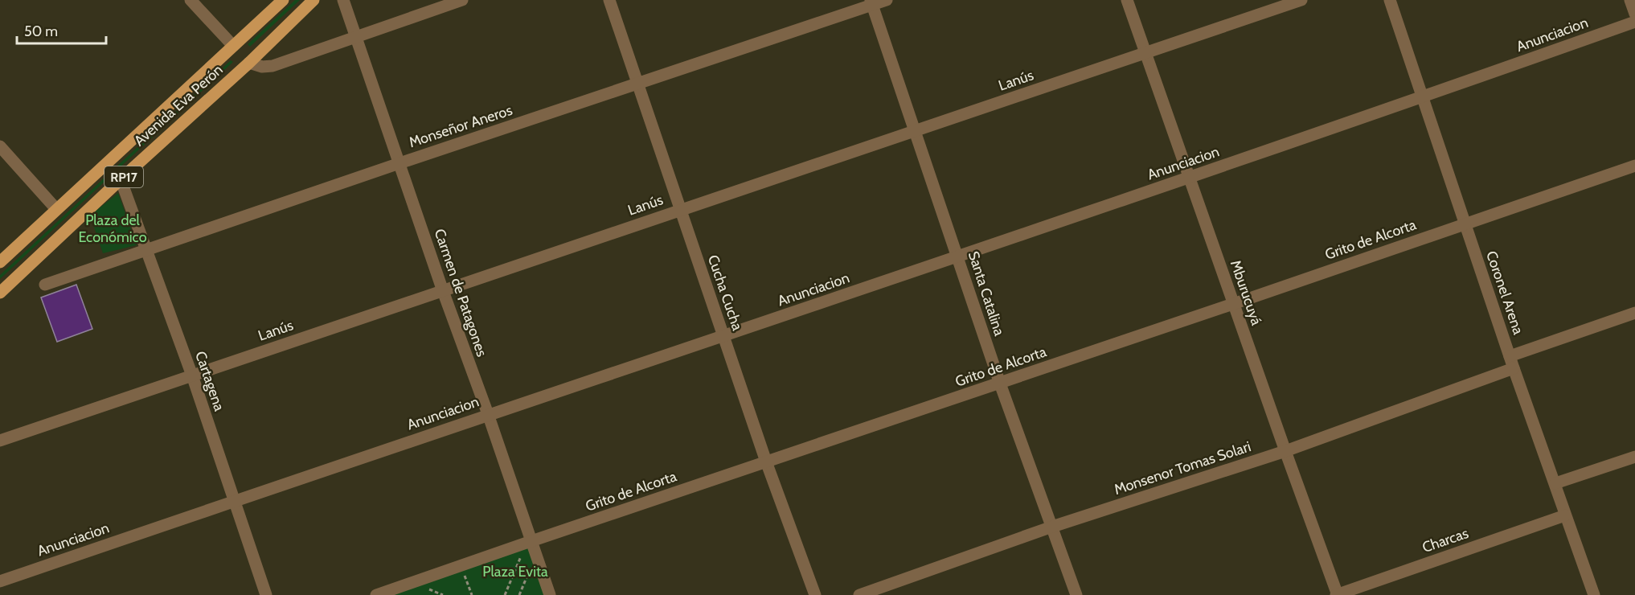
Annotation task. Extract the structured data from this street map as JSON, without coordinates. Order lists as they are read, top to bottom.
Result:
{
  "streets": {
    "main road": ["Avenida Eva Perón", "RP17"],
    "street": [
      "Anunciacion",
      "Lanús",
      "Monseñor Aneros",
      "Grito de Alcorta",
      "Carmen de Patagones",
      "Cucha Cucha",
      "Mburucuyá",
      "Coronel Arena",
      "Santa Catalina",
      "Cartagena",
      "Monsenor Tomas Solari",
      "Charcas"
    ]
  },
  "crossings": [
    ["Anunciacion", "Carmen de Patagones"],
    ["Anunciacion", "Cucha Cucha"],
    ["Anunciacion", "Mburucuyá"],
    ["Anunciacion", "Coronel Arena"],
    ["Anunciacion", "Santa Catalina"],
    ["Anunciacion", "Cartagena"],
    ["Lanús", "Carmen de Patagones"],
    ["Lanús", "Cucha Cucha"],
    ["Lanús", "Mburucuyá"],
    ["Lanús", "Santa Catalina"],
    ["Lanús", "Cartagena"],
    ["Avenida Eva Perón", "Cartagena"],
    ["Monseñor Aneros", "Carmen de Patagones"],
    ["Monseñor Aneros", "Cucha Cucha"],
    ["Monseñor Aneros", "Santa Catalina"],
    ["Monseñor Aneros", "Cartagena"],
    ["Grito de Alcorta", "Carmen de Patagones"],
    ["Grito de Alcorta", "Cucha Cucha"],
    ["Grito de Alcorta", "Mburucuyá"],
    ["Grito de Alcorta", "Coronel Arena"],
    ["Grito de Alcorta", "Santa Catalina"],
    ["Mburucuyá", "Monsenor Tomas Solari"],
    ["Mburucuyá", "Charcas"],
    ["Coronel Arena", "Monsenor Tomas Solari"],
    ["Coronel Arena", "Charcas"],
    ["Santa Catalina", "Monsenor Tomas Solari"]
  ],
  "parks": ["Plaza del Económico", "Plaza Evita"],
  "scale_bar": "50 m"
}
